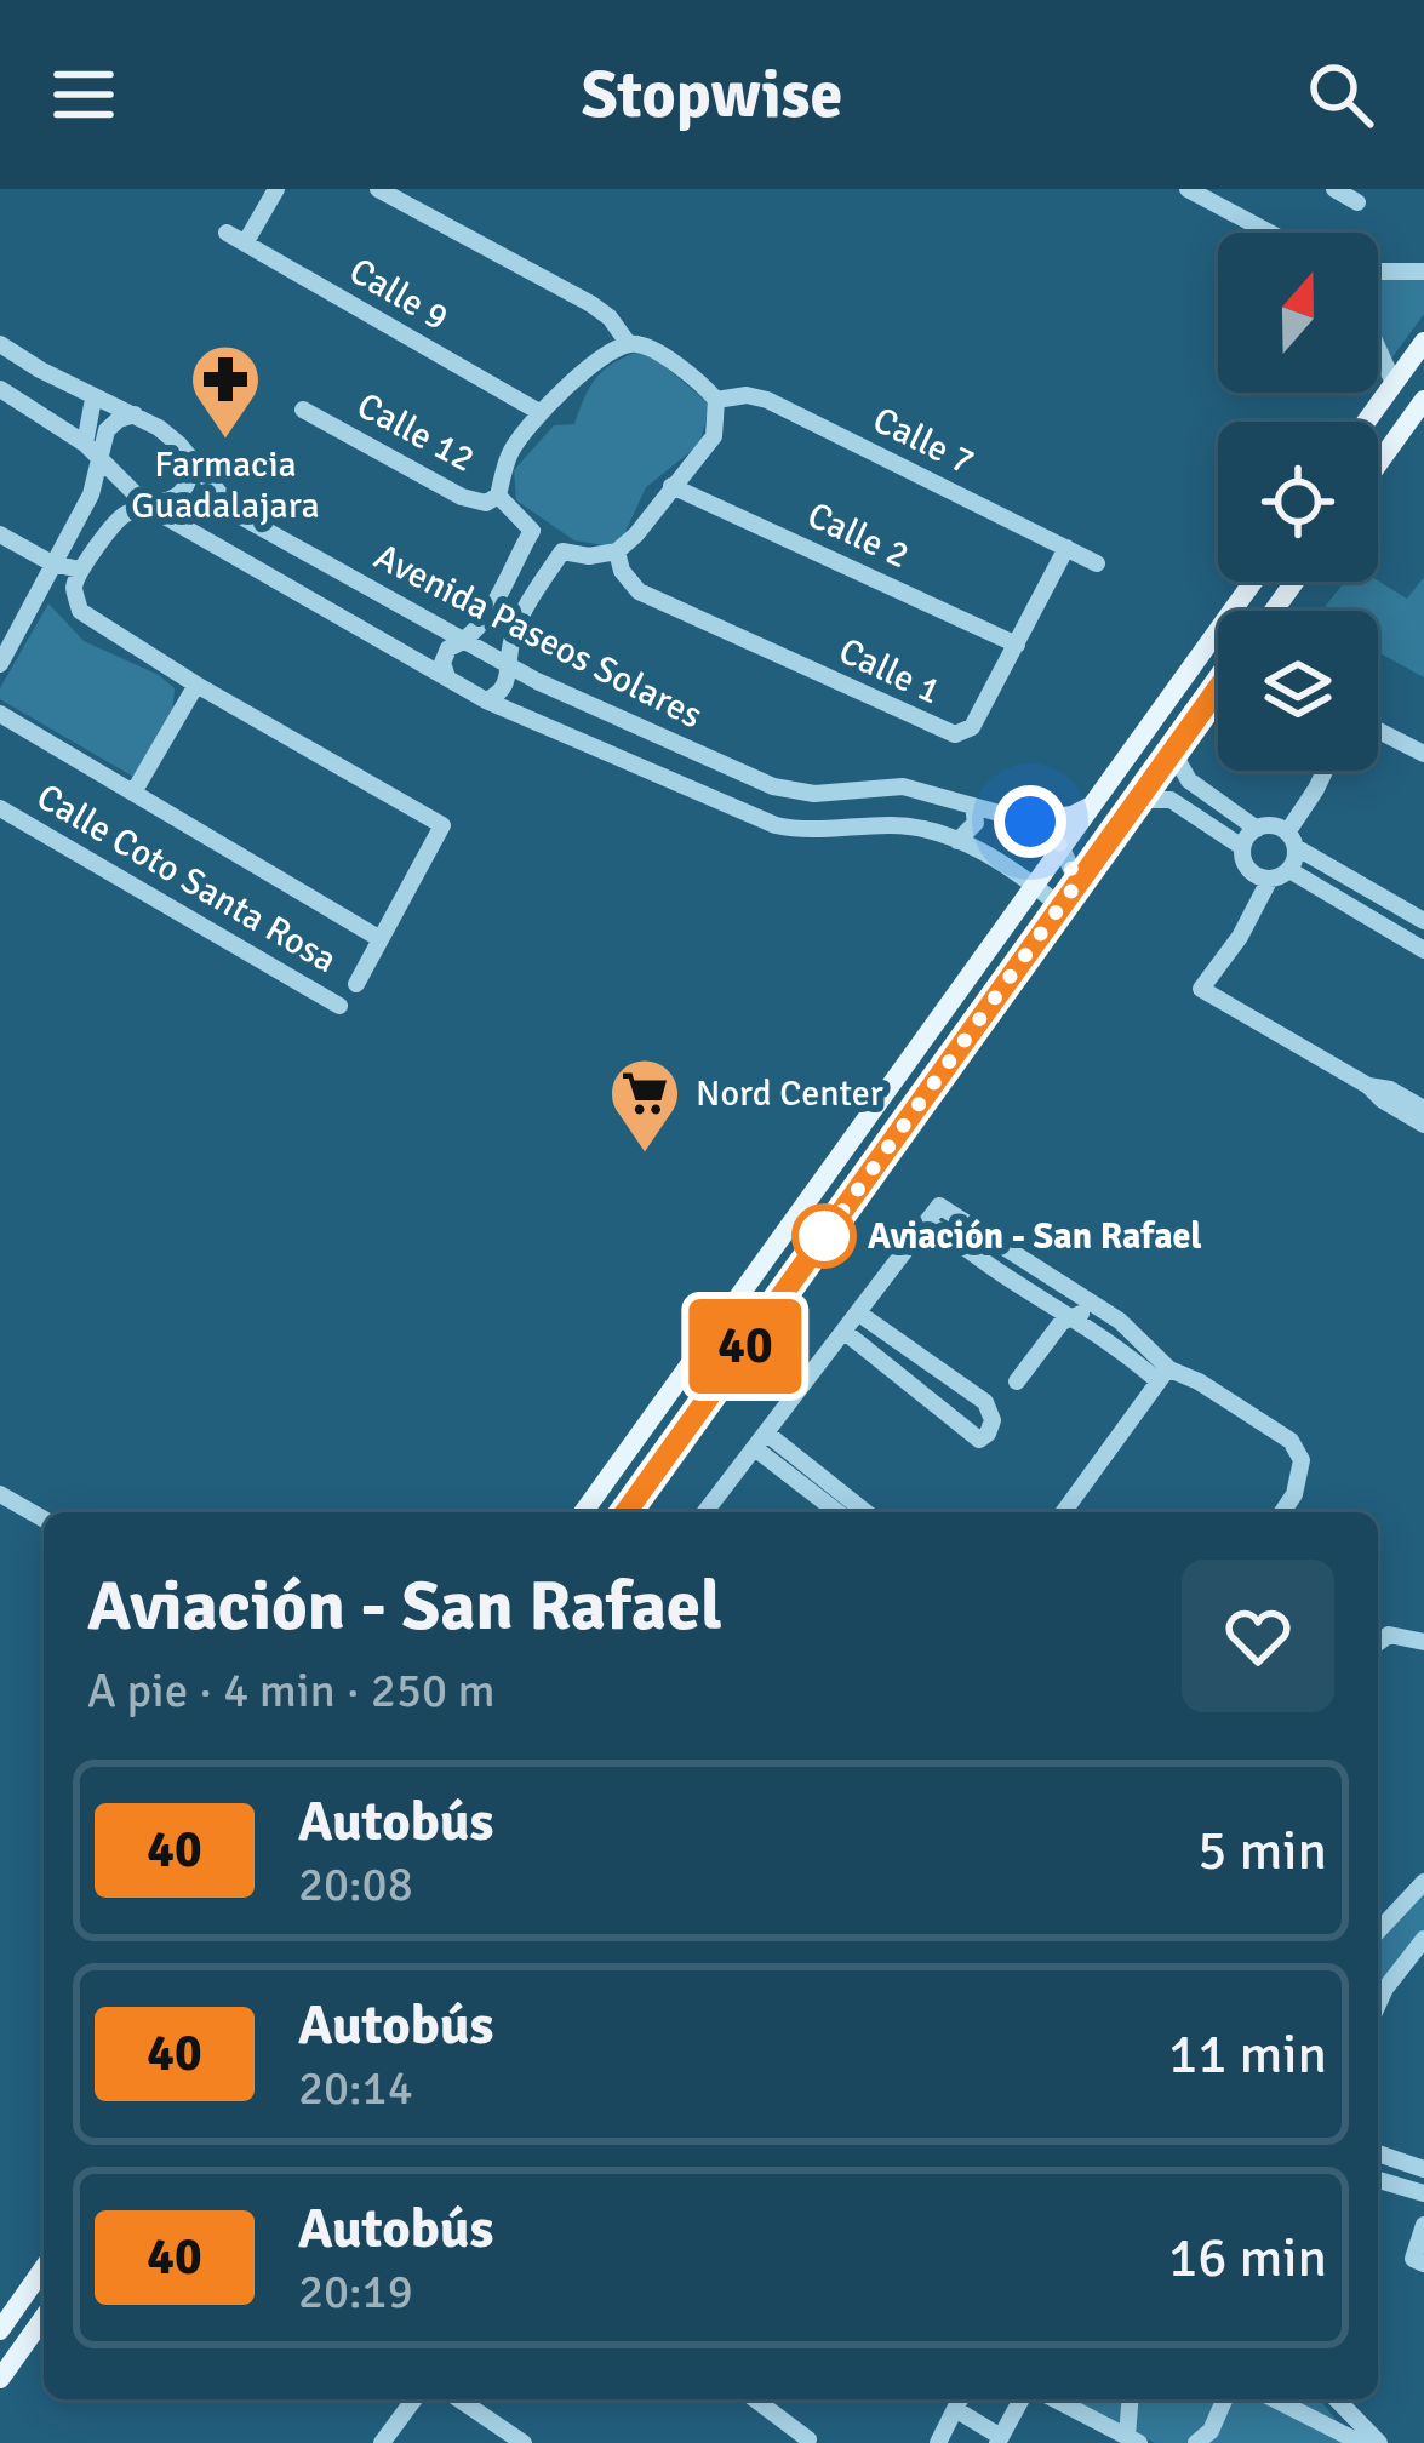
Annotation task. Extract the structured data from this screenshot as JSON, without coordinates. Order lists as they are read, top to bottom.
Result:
{
  "streets": {
    "street": [
      "Calle 9",
      "Calle 12",
      "Calle 7",
      "Calle 2",
      "Avenida Paseos Solares",
      "Calle 1",
      "Calle Coto Santa Rosa"
    ]
  },
  "crossings": [
    ["Calle 7", "Calle 1"],
    ["Calle 2", "Calle 1"]
  ],
  "places": {
    "pharmacy": ["Farmacia Guadalajara"],
    "supermarket": ["Nord Center"],
    "other": ["Aviación - San Rafael"]
  },
  "lines": ["bus line 40"],
  "north": "top",
  "page": {
    "header": "Stopwise",
    "on_map": "40",
    "heading": ["Aviación - San Rafael", "A pie · 4 min · 250 m"],
    "list": [
      {
        "mark": "40",
        "name": "Autobús",
        "note": "20:08",
        "value": "5 min"
      },
      {
        "mark": "40",
        "name": "Autobús",
        "note": "20:14",
        "value": "11 min"
      },
      {
        "mark": "40",
        "name": "Autobús",
        "note": "20:19",
        "value": "16 min"
      }
    ]
  }
}
